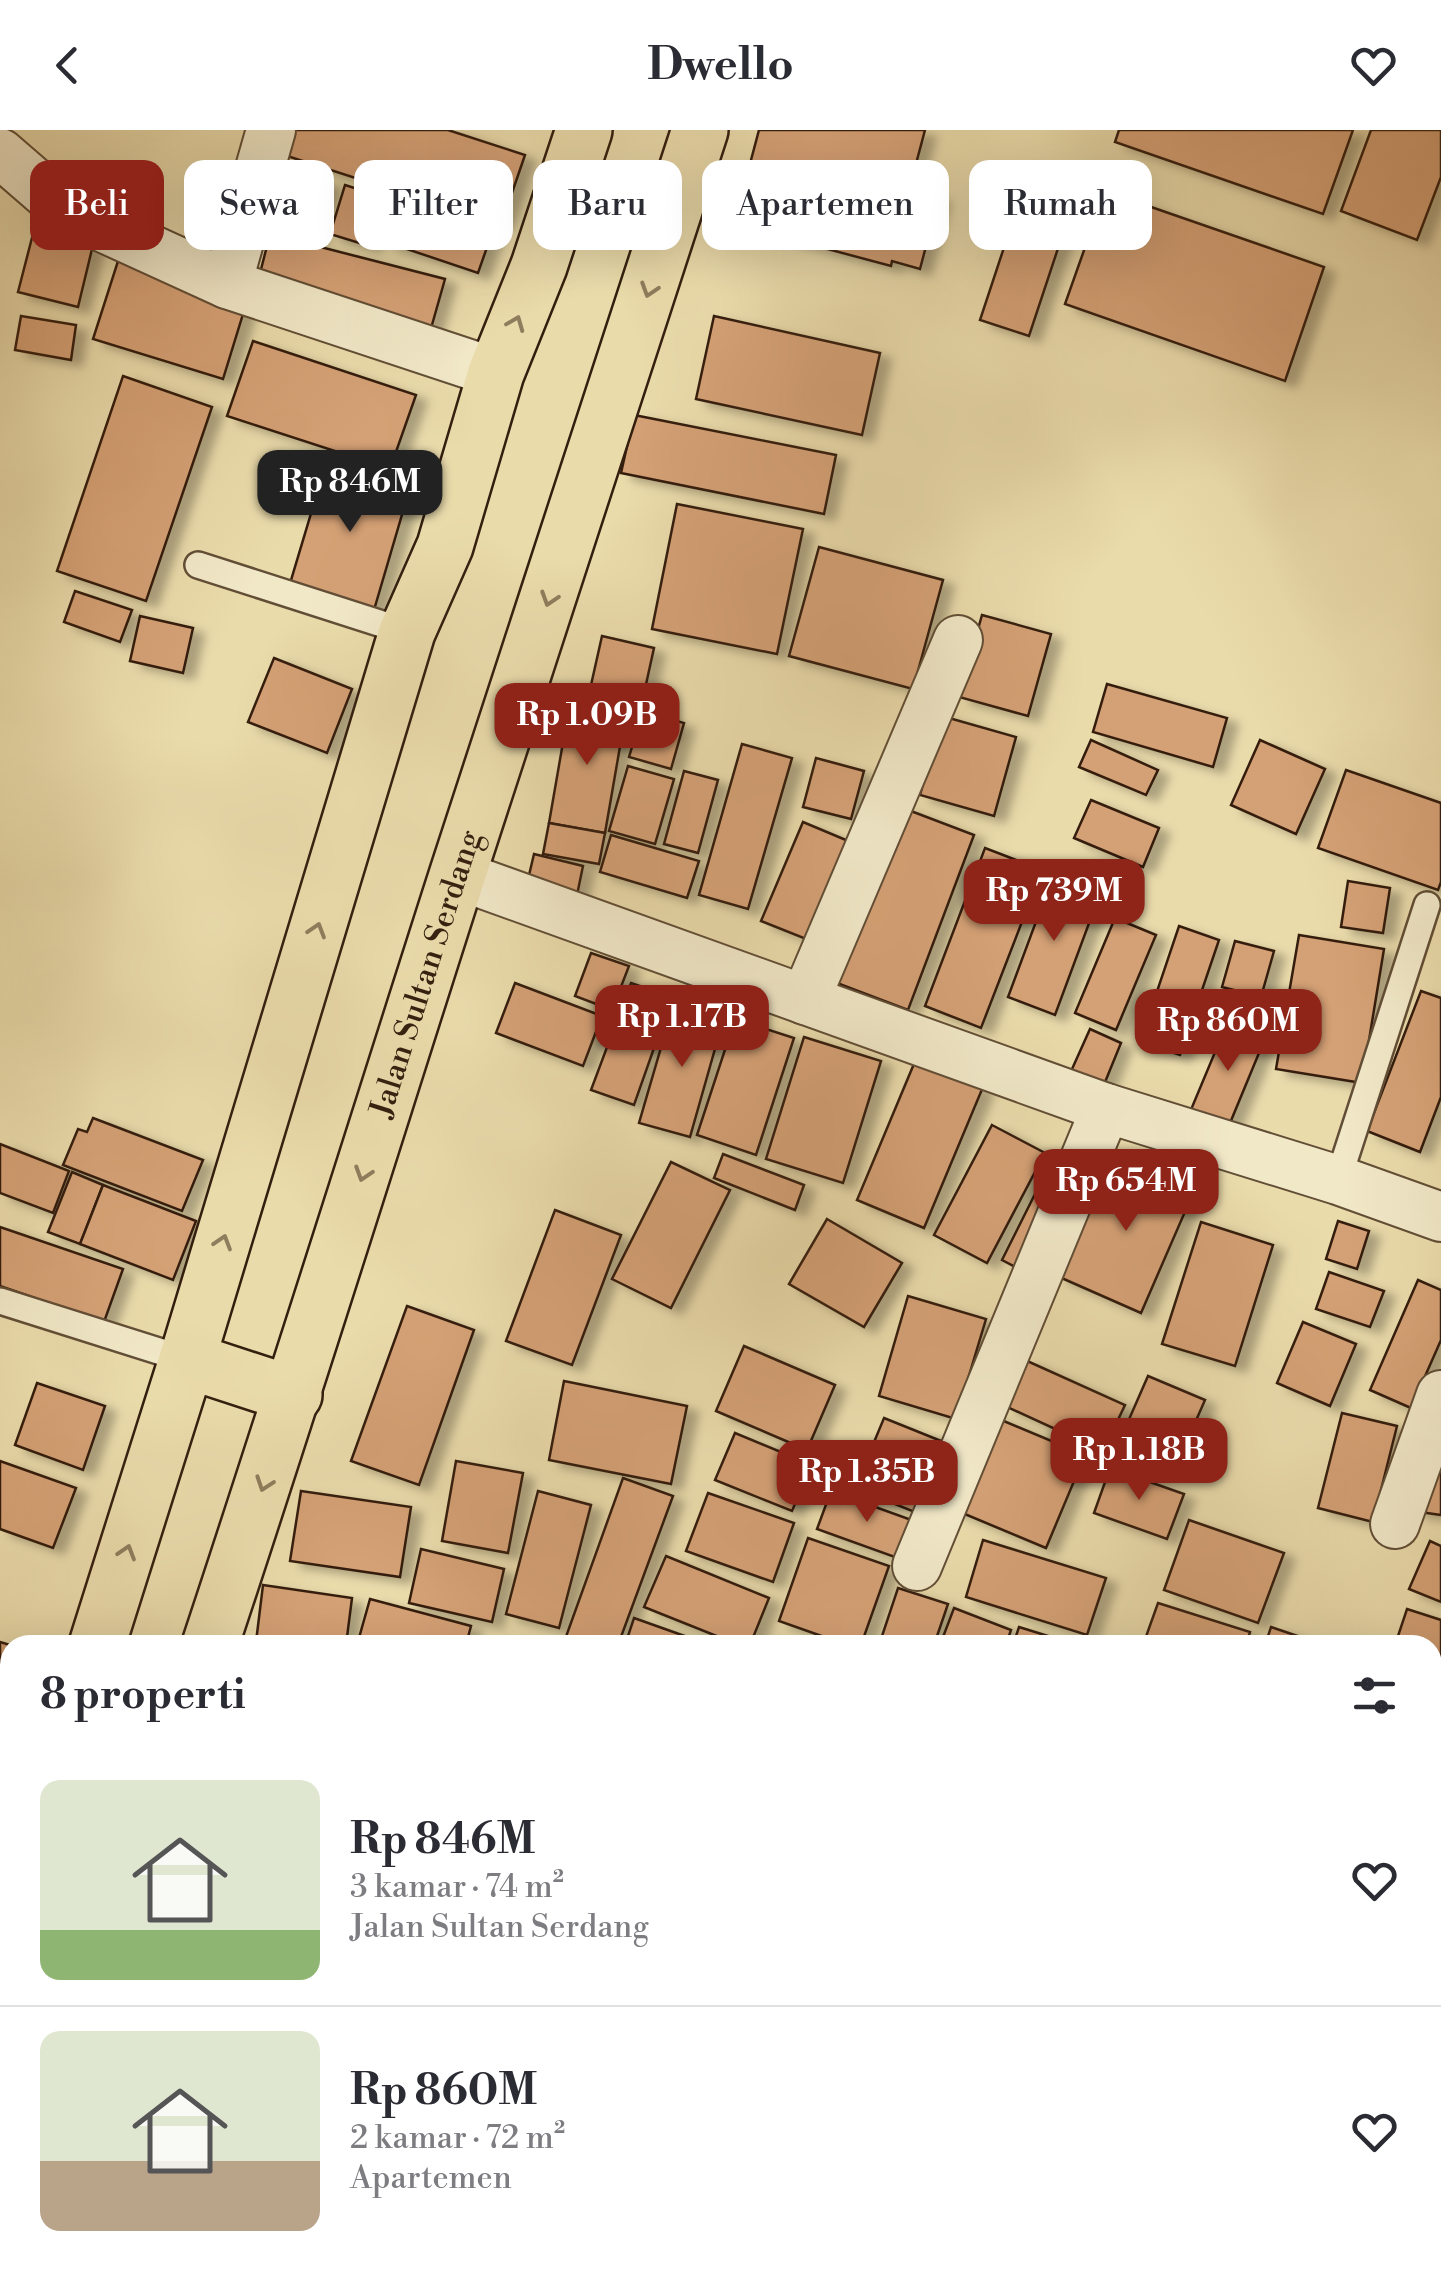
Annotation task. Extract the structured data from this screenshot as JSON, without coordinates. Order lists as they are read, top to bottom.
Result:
{
  "streets": {
    "highway": ["Jalan Sultan Serdang"]
  },
  "page": {
    "header": "Dwello",
    "chip": [
      "Beli",
      "Sewa",
      "Filter",
      "Baru",
      "Apartemen",
      "Rumah"
    ],
    "price": [
      "Rp 846M",
      "Rp 1.09B",
      "Rp 739M",
      "Rp 1.17B",
      "Rp 860M",
      "Rp 654M",
      "Rp 1.18B",
      "Rp 1.35B"
    ],
    "heading": "8 properti",
    "list": [
      {
        "name": "Rp 846M",
        "note": "3 kamar · 74 m² · Jalan Sultan Serdang"
      },
      {
        "name": "Rp 860M",
        "note": "2 kamar · 72 m² · Apartemen"
      }
    ]
  }
}
